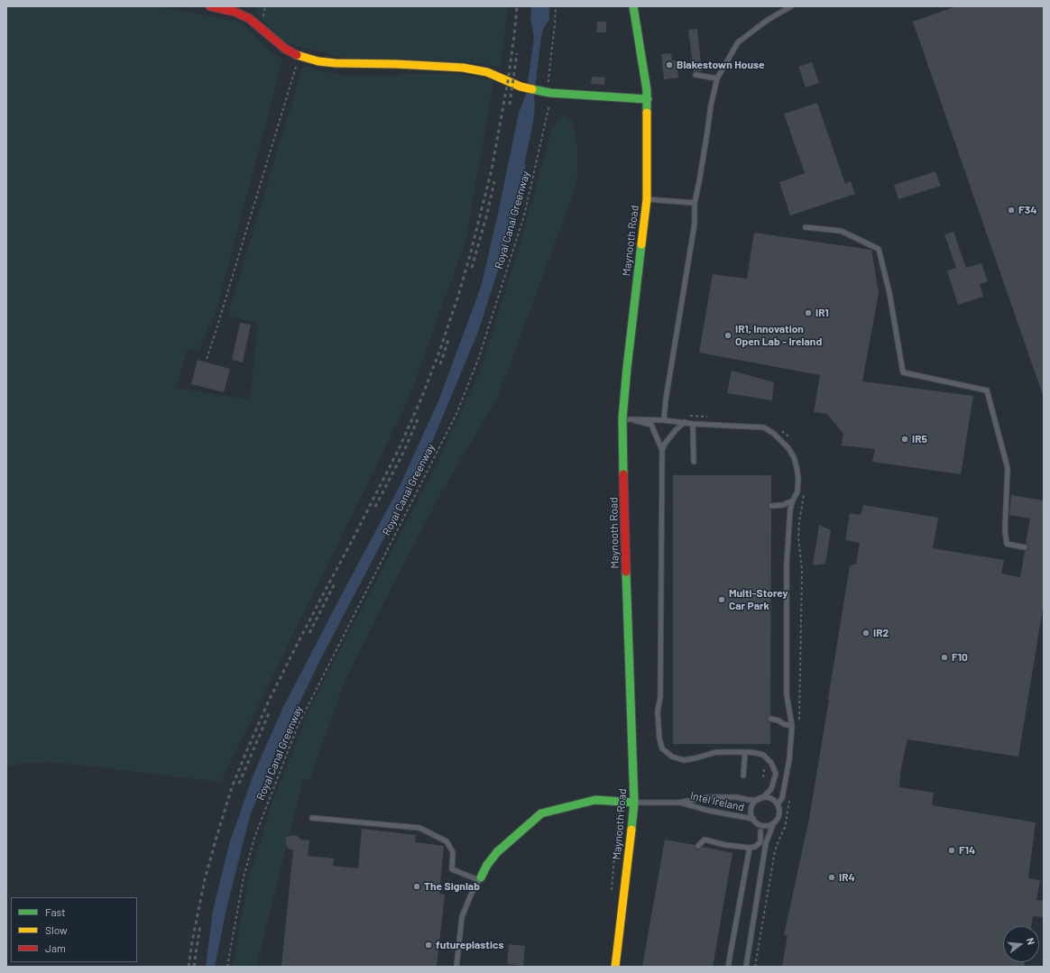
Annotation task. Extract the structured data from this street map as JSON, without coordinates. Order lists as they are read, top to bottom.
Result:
{
  "streets": {
    "main road": ["Maynooth Road"],
    "lane": ["Intel Ireland"],
    "path": ["Royal Canal Greenway"]
  },
  "crossings": [
    ["Maynooth Road", "Intel Ireland"]
  ],
  "places": [
    "Blakestown House",
    "F34",
    "IR1",
    "IR1, Innovation Open Lab - Ireland",
    "IR5",
    "Multi-Storey Car Park",
    "IR2",
    "F10",
    "F14",
    "IR4",
    "The Signlab",
    "futureplastics"
  ],
  "legend": ["Fast", "Slow", "Jam"],
  "north": "right"
}
